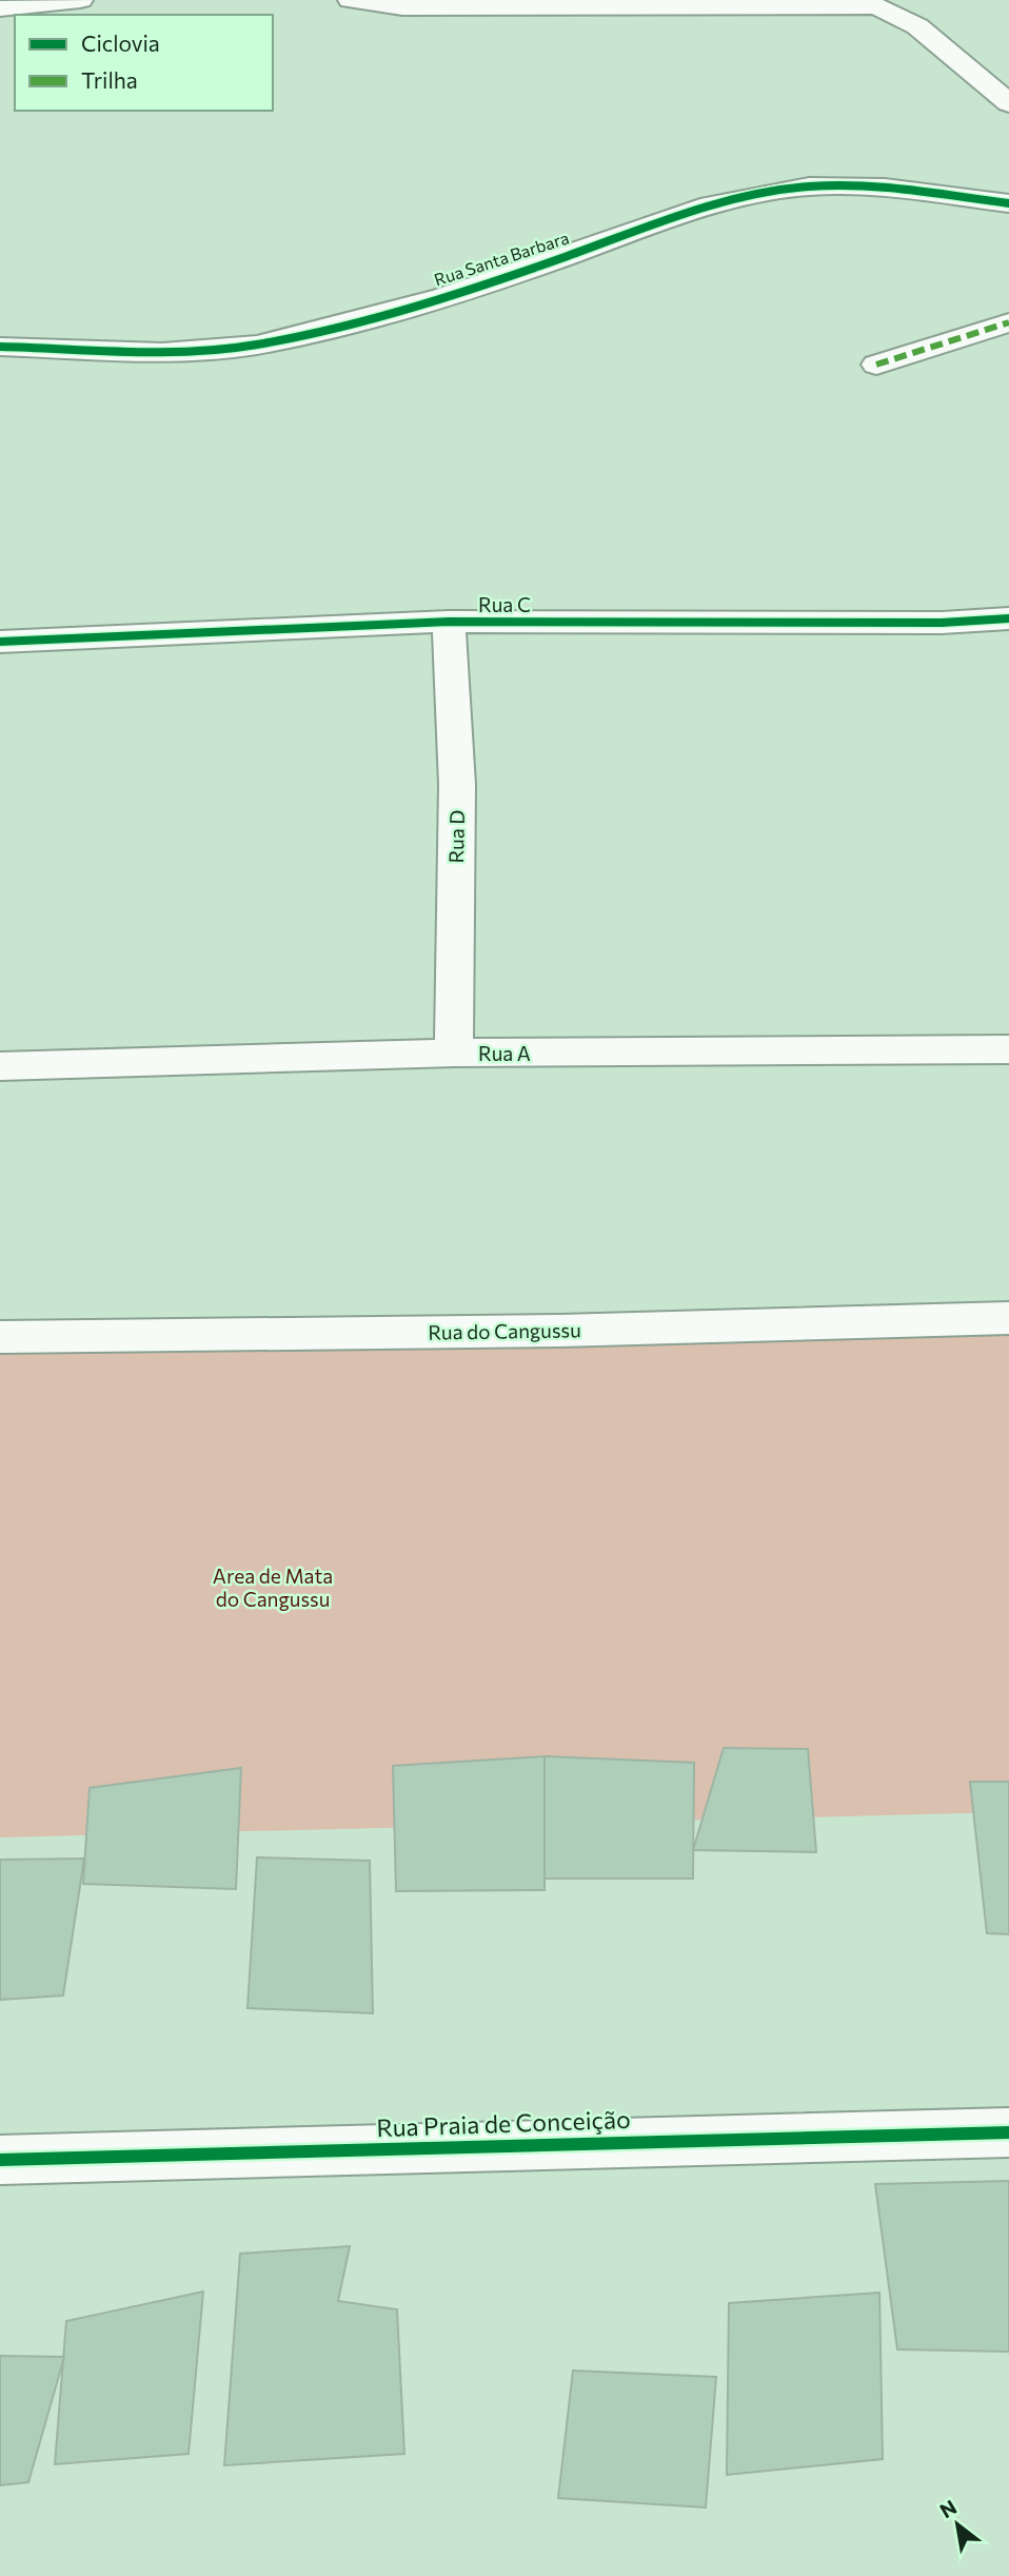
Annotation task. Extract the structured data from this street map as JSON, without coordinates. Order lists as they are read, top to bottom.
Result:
{
  "streets": {
    "street": [
      "Rua Santa Barbara",
      "Rua C",
      "Rua D",
      "Rua A",
      "Rua do Cangussu",
      "Rua Praia de Conceição"
    ]
  },
  "crossings": [
    ["Rua C", "Rua D"],
    ["Rua D", "Rua A"]
  ],
  "parks": ["Area de Mata do Cangussu"],
  "legend": ["Ciclovia", "Trilha"],
  "north": "top left"
}
